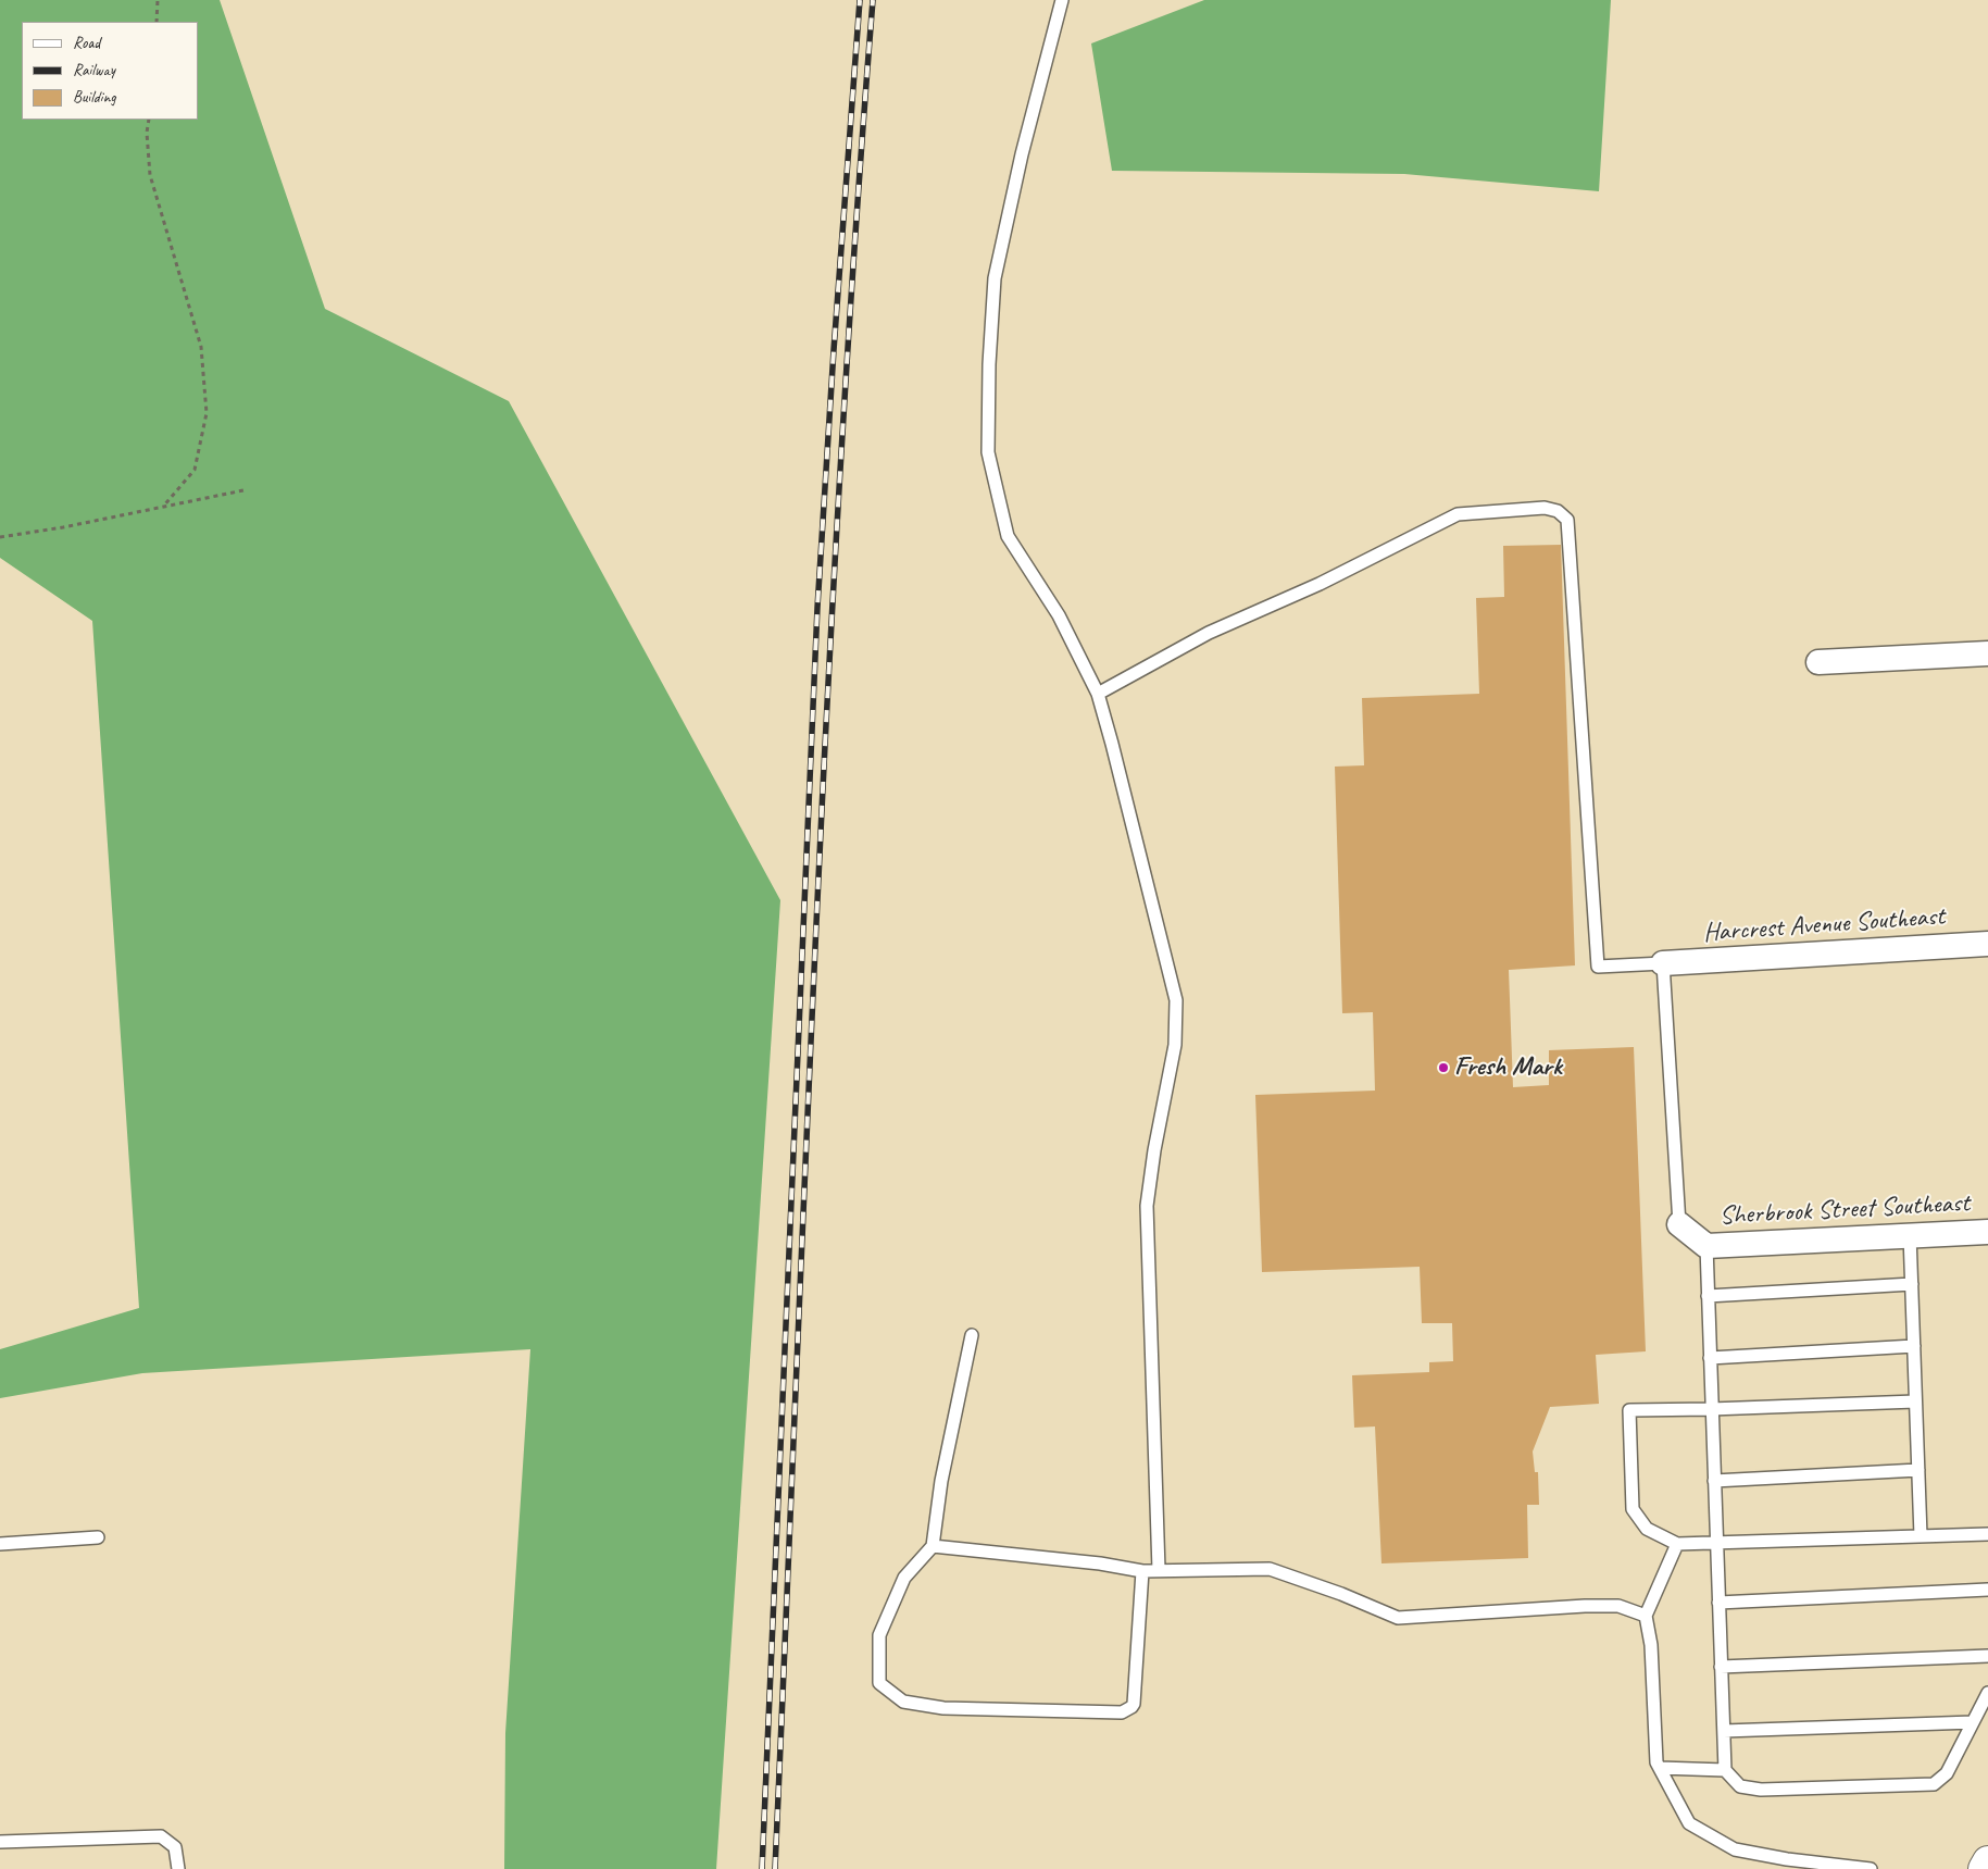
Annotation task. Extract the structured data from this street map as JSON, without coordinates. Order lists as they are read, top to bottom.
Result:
{
  "streets": {
    "street": ["Harcrest Avenue Southeast", "Sherbrook Street Southeast"]
  },
  "places": ["Fresh Mark"],
  "legend": ["Road", "Railway", "Building"]
}
